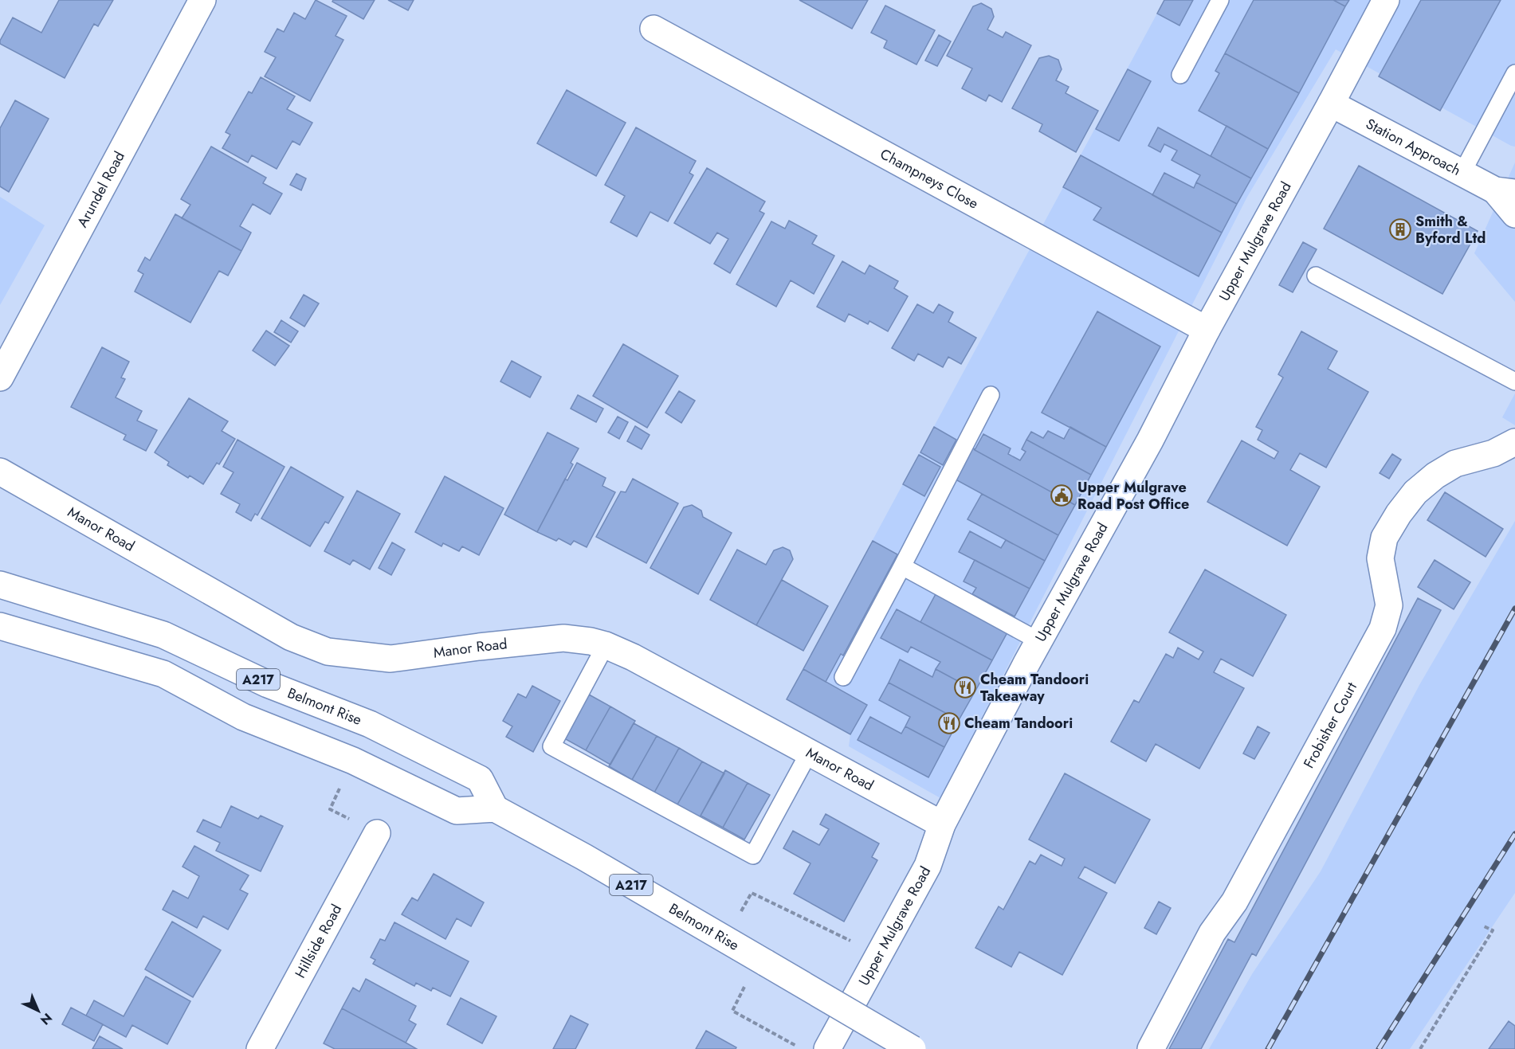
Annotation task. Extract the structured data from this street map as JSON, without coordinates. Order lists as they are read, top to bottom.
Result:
{
  "streets": {
    "main road": [
      "Station Approach",
      "Champneys Close",
      "Arundel Road",
      "Upper Mulgrave Road",
      "Manor Road",
      "A217",
      "Belmont Rise",
      "Frobisher Court",
      "Hillside Road"
    ]
  },
  "crossings": [
    ["Station Approach", "Upper Mulgrave Road"],
    ["Champneys Close", "Upper Mulgrave Road"],
    ["Upper Mulgrave Road", "Manor Road"],
    ["A217", "Belmont Rise"]
  ],
  "places": {
    "building": ["Smith & Byford Ltd"],
    "public building": ["Upper Mulgrave Road Post Office"],
    "restaurant": ["Cheam Tandoori Takeaway", "Cheam Tandoori"]
  },
  "north": "bottom right"
}
